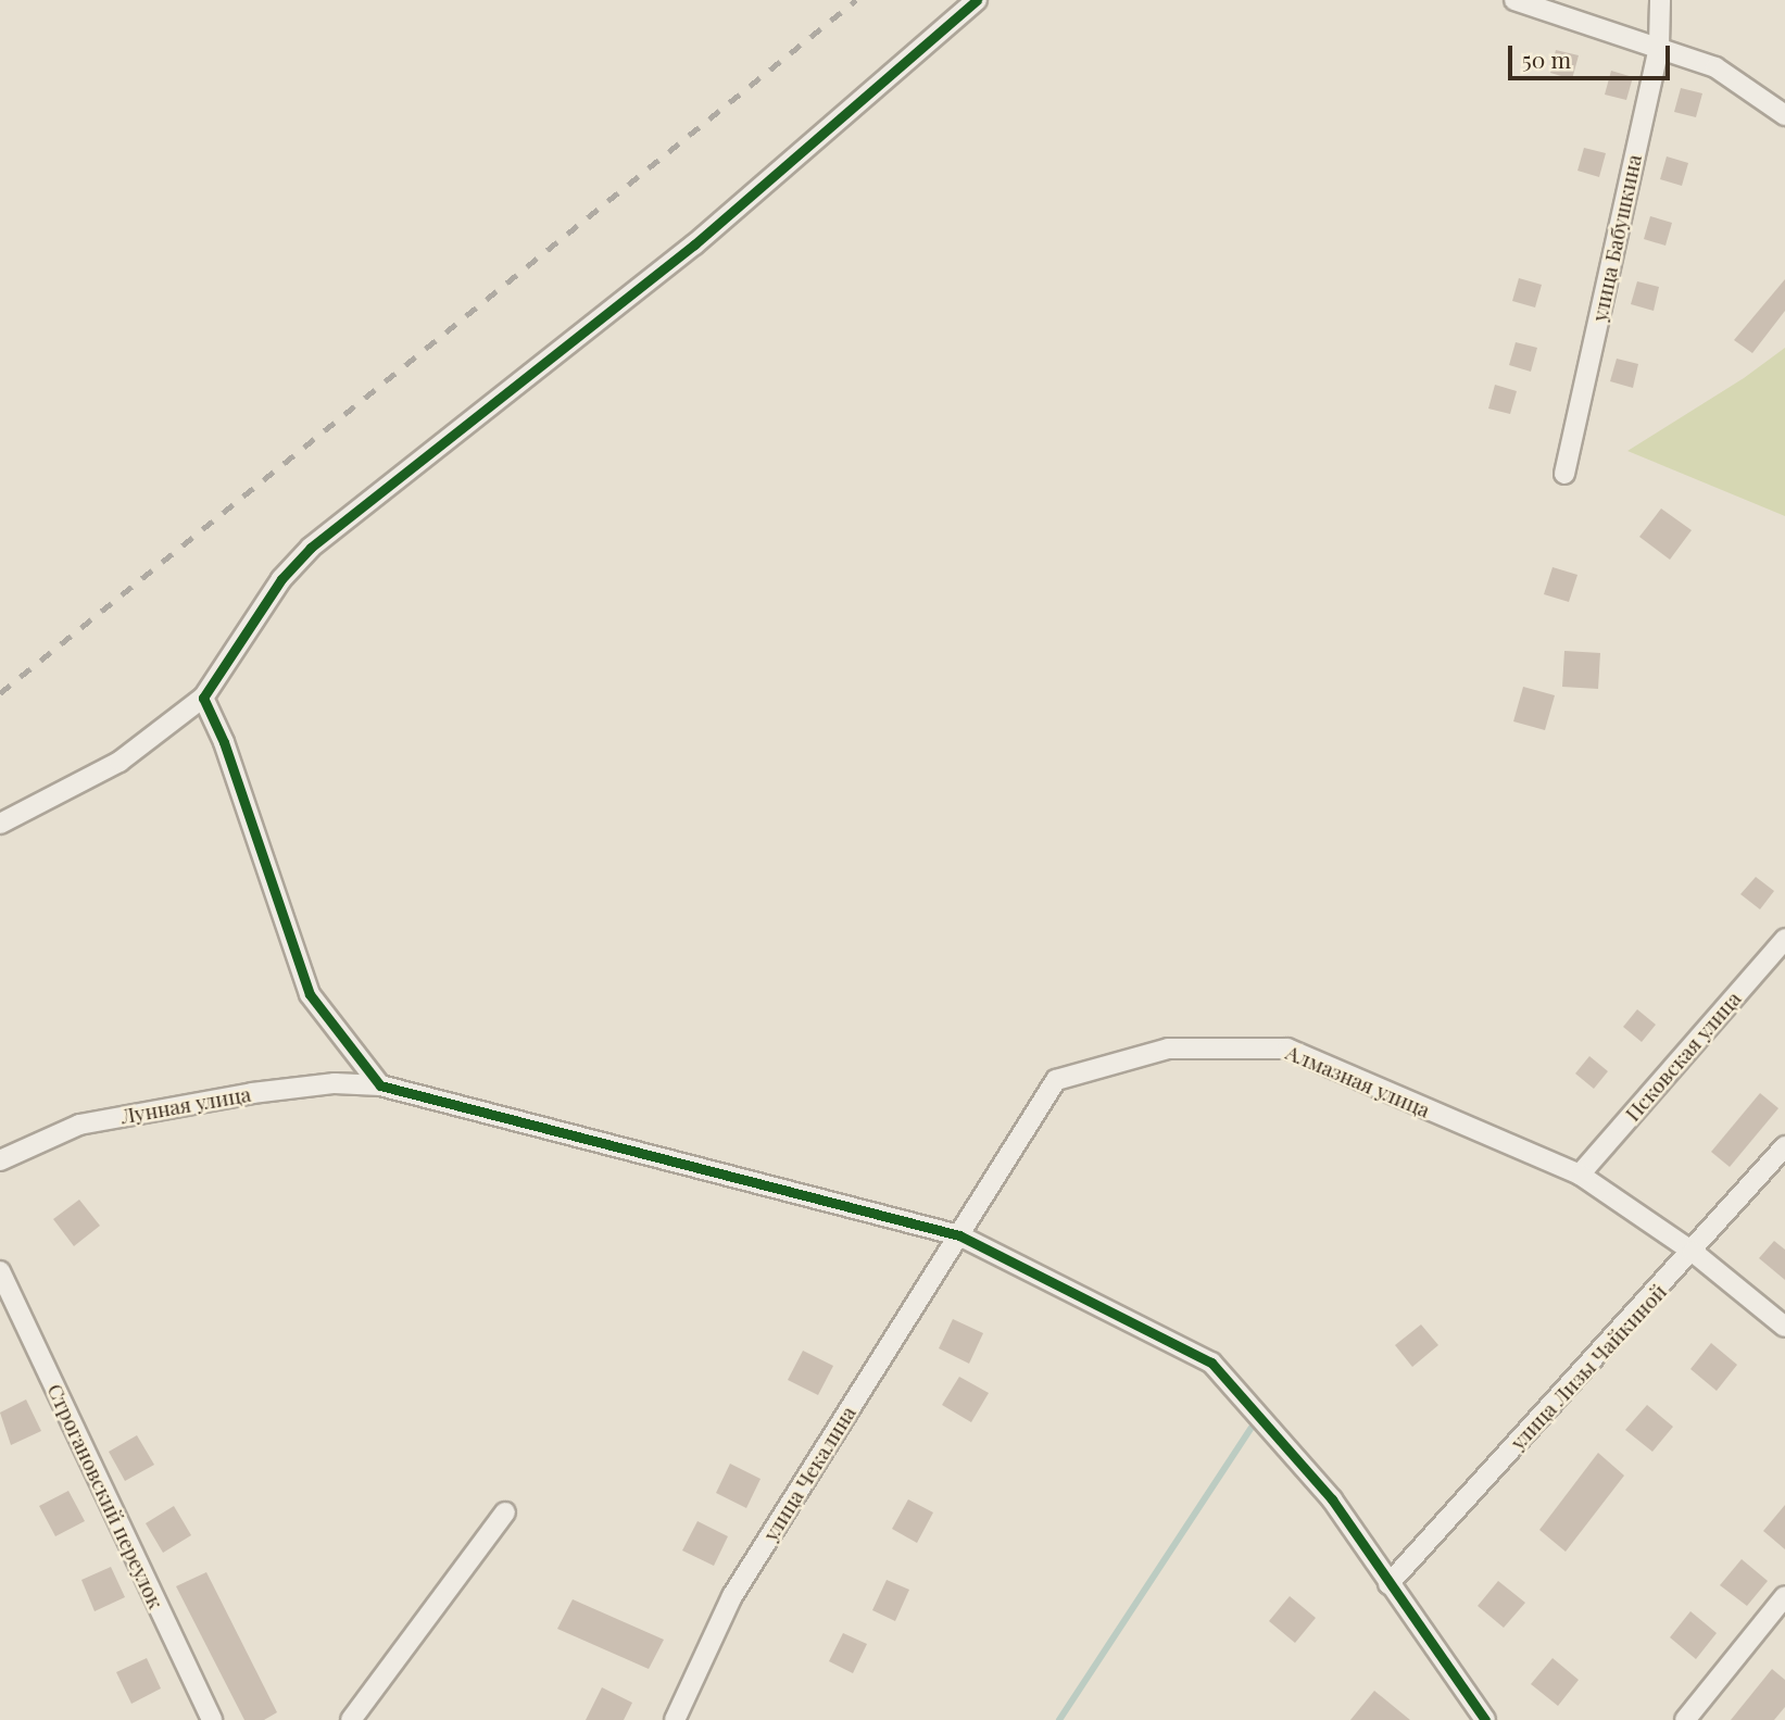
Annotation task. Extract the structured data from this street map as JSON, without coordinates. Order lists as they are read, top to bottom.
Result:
{
  "streets": {
    "street": [
      "улица Бабушкина",
      "Псковская улица",
      "Алмазная улица",
      "Лунная улица",
      "улица Лизы Чайкиной",
      "улица Чекалина",
      "Строгановский переулок"
    ]
  },
  "crossings": [
    ["Псковская улица", "Алмазная улица"],
    ["Алмазная улица", "Лунная улица"],
    ["Алмазная улица", "улица Лизы Чайкиной"],
    ["Алмазная улица", "улица Чекалина"],
    ["Лунная улица", "улица Лизы Чайкиной"],
    ["Лунная улица", "улица Чекалина"]
  ],
  "scale_bar": "50 m"
}
